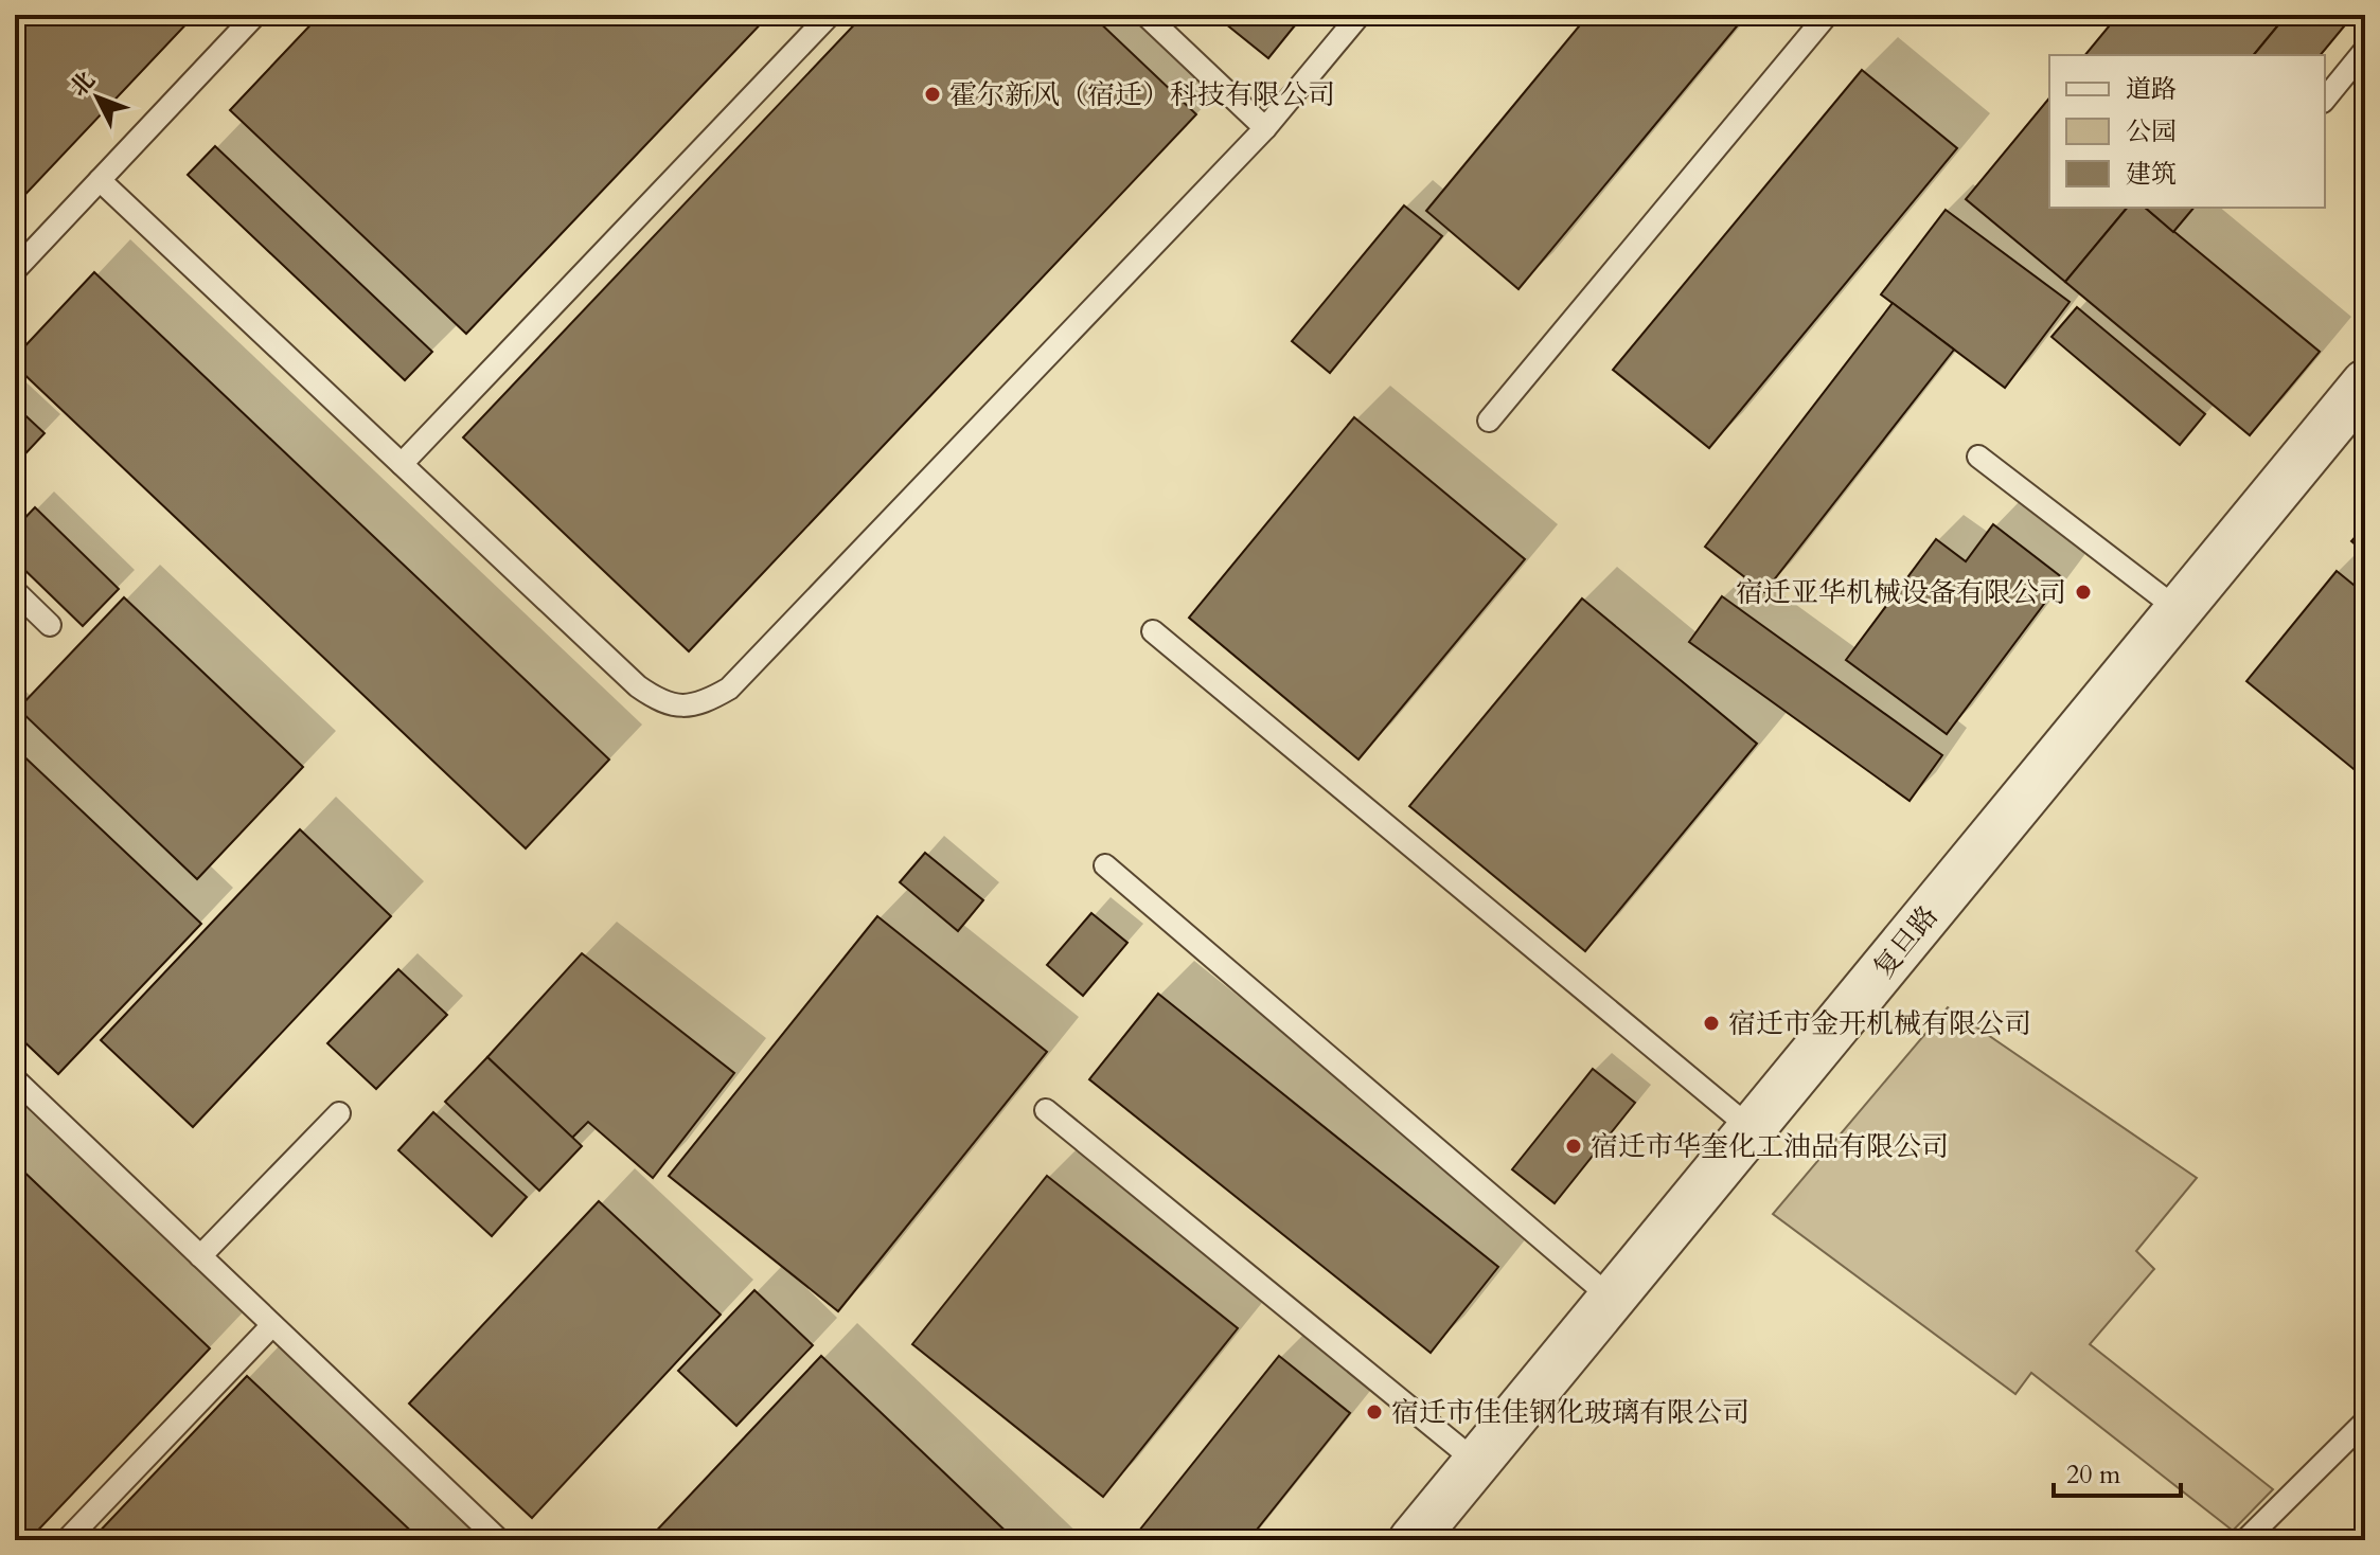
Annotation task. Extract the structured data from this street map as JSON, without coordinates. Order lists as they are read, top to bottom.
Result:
{
  "streets": {
    "street": ["复旦路"]
  },
  "places": [
    "霍尔新风（宿迁）科技有限公司",
    "宿迁亚华机械设备有限公司",
    "宿迁市金开机械有限公司",
    "宿迁市华奎化工油品有限公司",
    "宿迁市佳佳钢化玻璃有限公司"
  ],
  "legend": ["道路", "公园", "建筑"],
  "scale_bar": "20 m",
  "north": "top left"
}
